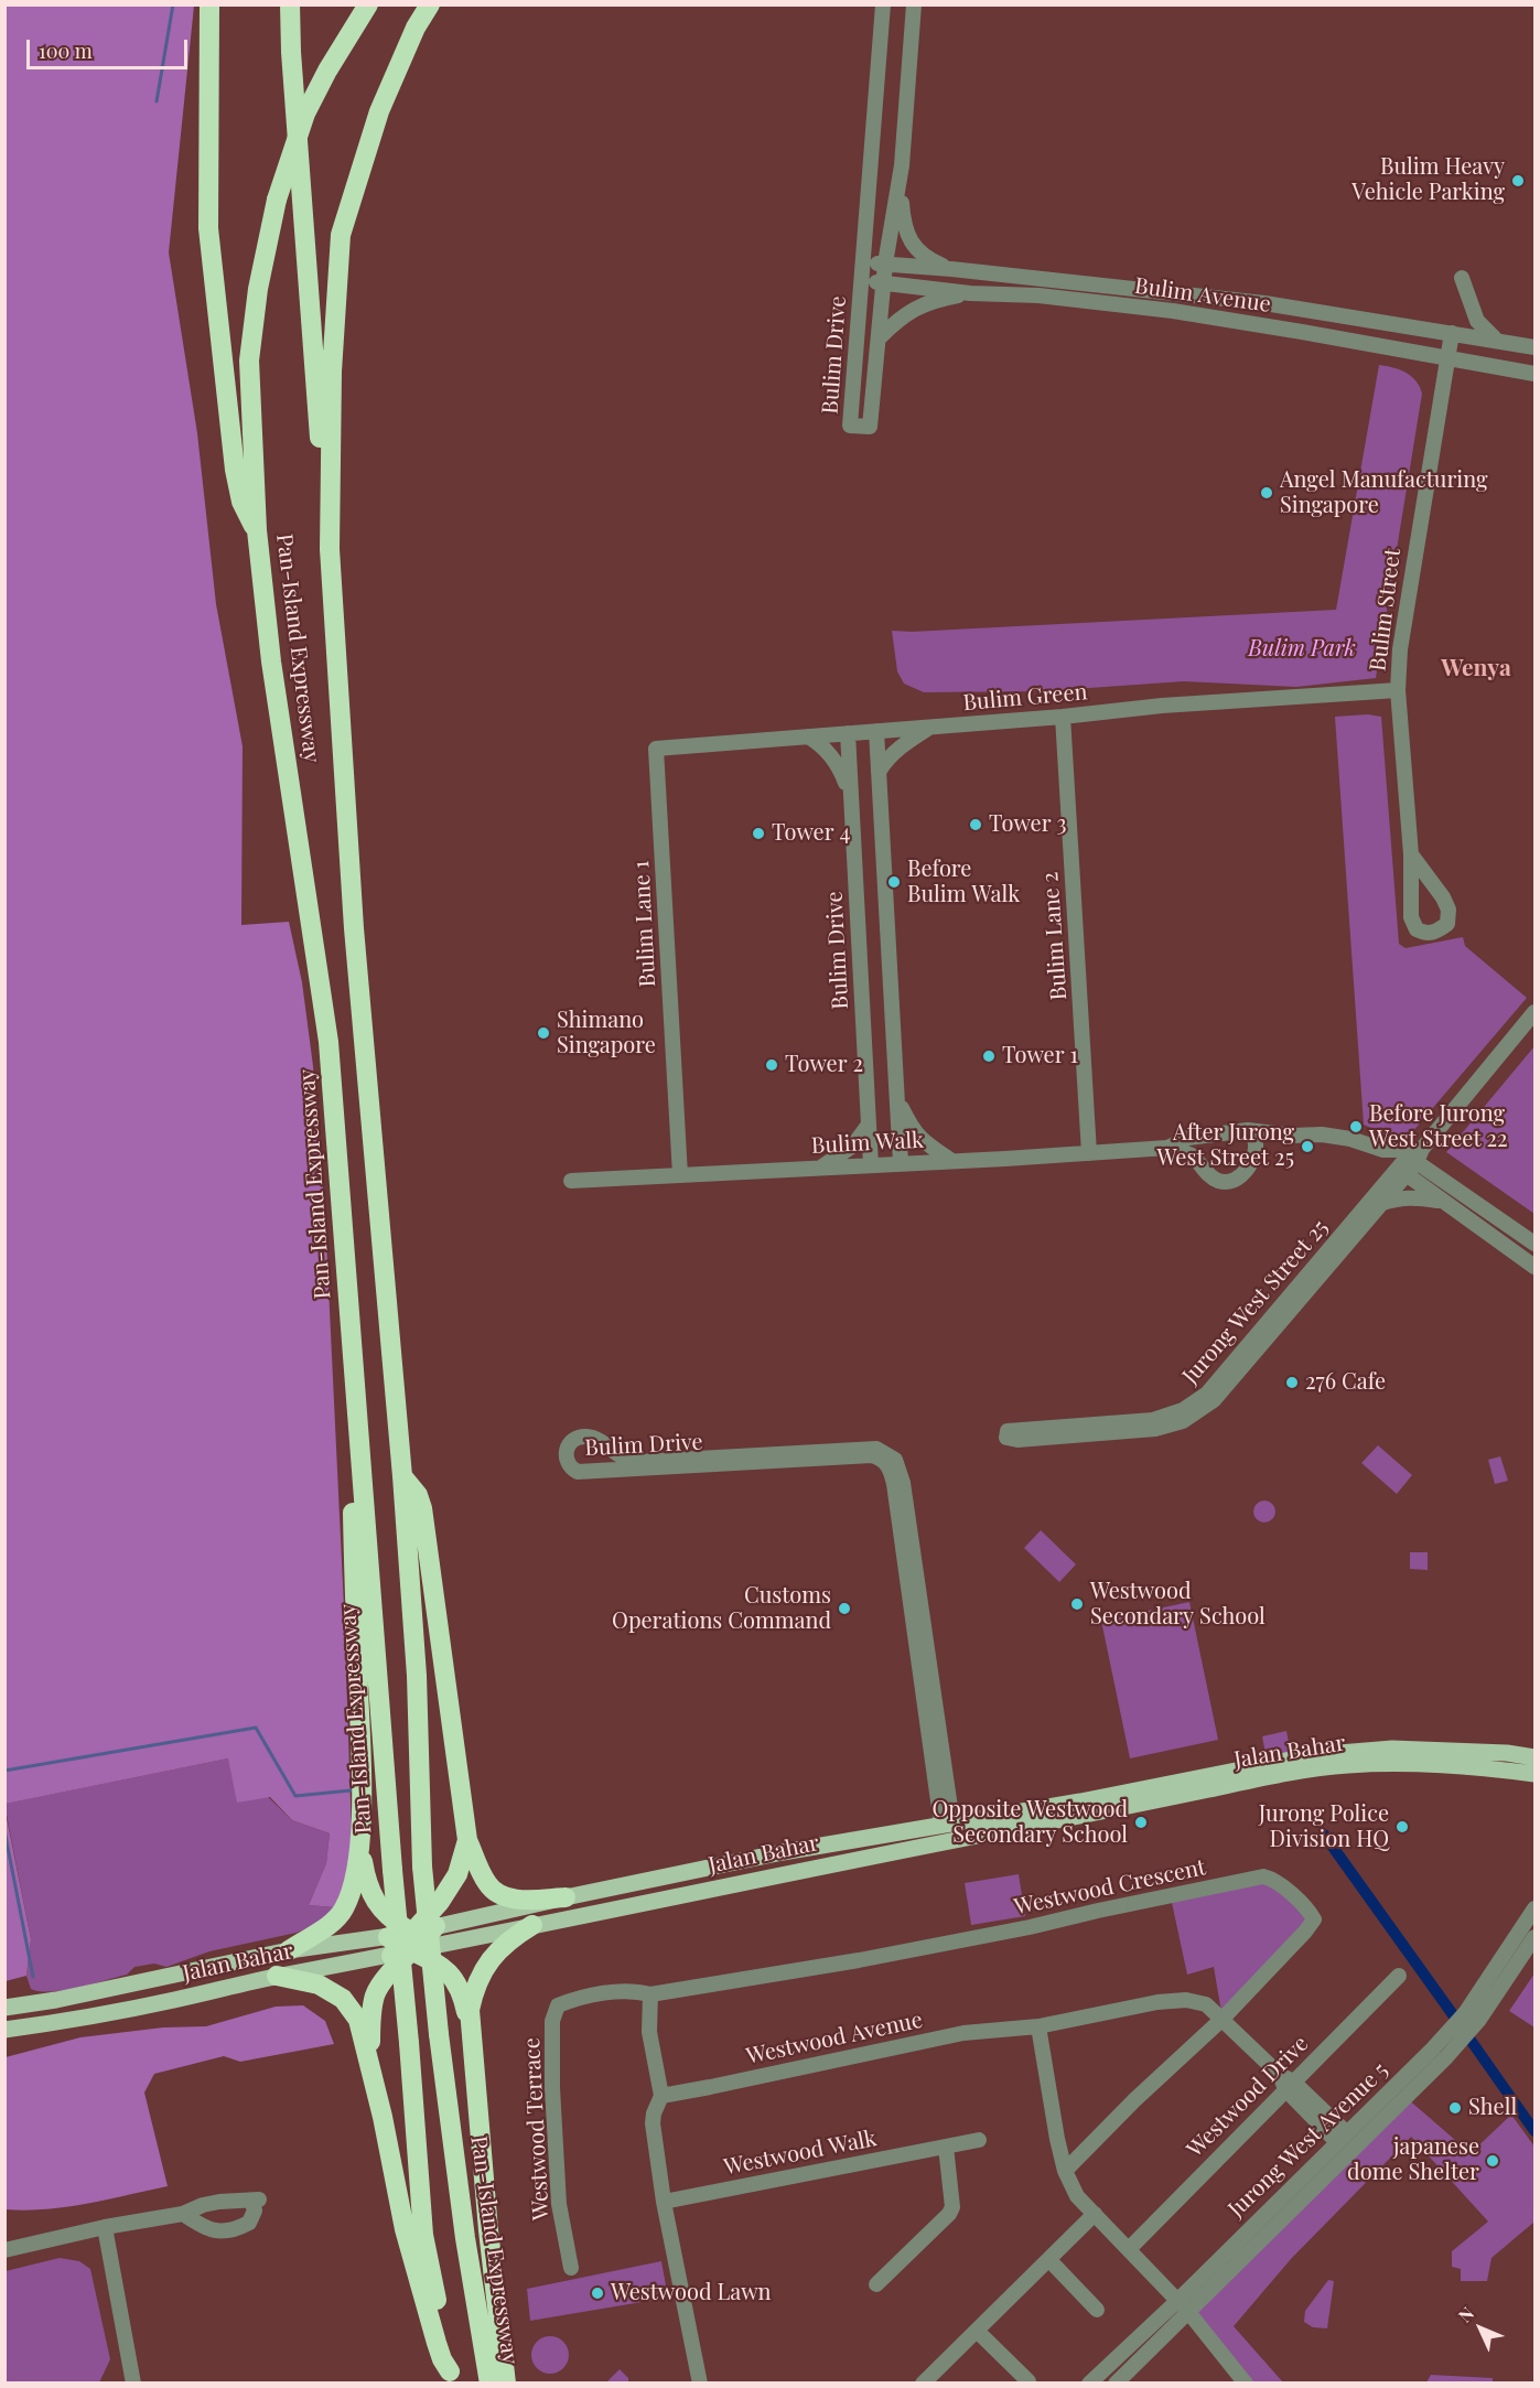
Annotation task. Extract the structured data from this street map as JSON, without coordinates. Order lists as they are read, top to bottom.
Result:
{
  "streets": {
    "highway": ["Pan-Island Expressway"],
    "main road": ["Jalan Bahar"],
    "street": [
      "Bulim Avenue",
      "Bulim Drive",
      "Bulim Street",
      "Bulim Green",
      "Bulim Lane 1",
      "Bulim Lane 2",
      "Bulim Walk",
      "Jurong West Street 25",
      "Westwood Crescent",
      "Westwood Avenue",
      "Westwood Drive",
      "Westwood Terrace",
      "Jurong West Avenue 5",
      "Westwood Walk"
    ]
  },
  "crossings": [
    ["Bulim Avenue", "Bulim Drive"],
    ["Bulim Avenue", "Bulim Street"],
    ["Bulim Drive", "Bulim Green"],
    ["Bulim Drive", "Bulim Walk"],
    ["Bulim Drive", "Jalan Bahar"],
    ["Bulim Street", "Bulim Green"],
    ["Bulim Green", "Bulim Lane 1"],
    ["Bulim Green", "Bulim Lane 2"],
    ["Bulim Lane 1", "Bulim Walk"],
    ["Bulim Lane 2", "Bulim Walk"],
    ["Bulim Walk", "Jurong West Street 25"],
    ["Westwood Crescent", "Westwood Avenue"],
    ["Westwood Crescent", "Westwood Terrace"],
    ["Westwood Avenue", "Westwood Drive"],
    ["Westwood Avenue", "Jurong West Avenue 5"]
  ],
  "districts": ["Wenya"],
  "parks": ["Bulim Park"],
  "places": [
    "Bulim Heavy Vehicle Parking",
    "Angel Manufacturing Singapore",
    "Tower 3",
    "Tower 4",
    "Before Bulim Walk",
    "Shimano Singapore",
    "Tower 1",
    "Tower 2",
    "Before Jurong West Street 22",
    "After Jurong West Street 25",
    "276 Cafe",
    "Westwood Secondary School",
    "Customs Operations Command",
    "Opposite Westwood Secondary School",
    "Jurong Police Division HQ",
    "Shell",
    "japanese dome Shelter",
    "Westwood Lawn"
  ],
  "scale_bar": "100 m",
  "north": "top left"
}
